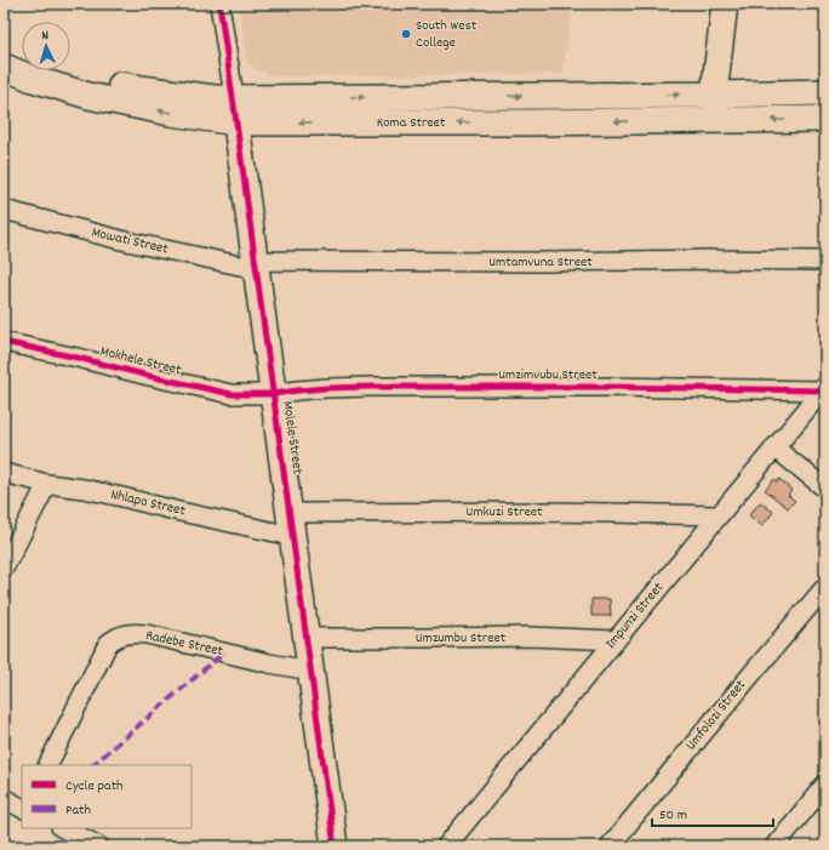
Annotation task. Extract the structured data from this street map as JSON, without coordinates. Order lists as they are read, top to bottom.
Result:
{
  "streets": {
    "main road": ["Koma Street", "Molele Street"],
    "street": [
      "Mowati Street",
      "Umtamvuna Street",
      "Mokhele Street",
      "Umzimvubu Street",
      "Nhlapo Street",
      "Umkuzi Street",
      "Impunzi Street",
      "Umzumbu Street",
      "Radebe Street",
      "Umfolozi Street"
    ]
  },
  "crossings": [
    ["Koma Street", "Molele Street"],
    ["Mowati Street", "Umtamvuna Street"],
    ["Mowati Street", "Molele Street"],
    ["Umtamvuna Street", "Molele Street"],
    ["Mokhele Street", "Umzimvubu Street"],
    ["Mokhele Street", "Molele Street"],
    ["Umzimvubu Street", "Molele Street"],
    ["Umzimvubu Street", "Impunzi Street"],
    ["Molele Street", "Nhlapo Street"],
    ["Molele Street", "Umkuzi Street"],
    ["Molele Street", "Umzumbu Street"],
    ["Molele Street", "Radebe Street"],
    ["Nhlapo Street", "Umkuzi Street"],
    ["Umkuzi Street", "Impunzi Street"],
    ["Impunzi Street", "Umzumbu Street"]
  ],
  "places": ["South West College"],
  "legend": ["Cycle path", "Path"],
  "scale_bar": "50 m",
  "north": "top"
}
